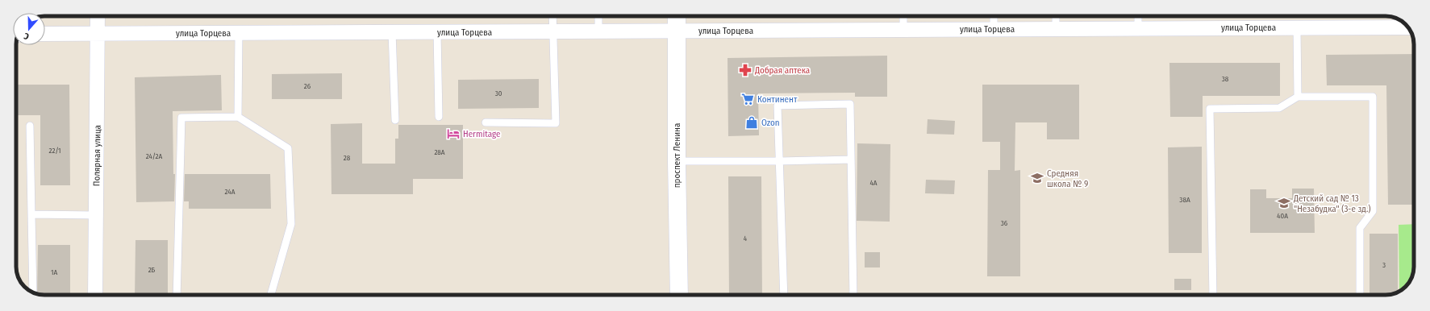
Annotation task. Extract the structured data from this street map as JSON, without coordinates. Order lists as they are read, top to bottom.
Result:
{
  "streets": {
    "main road": ["проспект Ленина"],
    "street": ["улица Торцева", "Полярная улица"]
  },
  "crossings": [
    ["улица Торцева", "Полярная улица"],
    ["улица Торцева", "проспект Ленина"]
  ],
  "places": {
    "pharmacy": ["Добрая аптека"],
    "supermarket": ["Континент"],
    "shop": ["Ozon"],
    "hotel": ["Hermitage"],
    "school or university": ["Средняя школа № 9", "Детский сад № 13 \"Незабудка\" (3-е зд.)"]
  },
  "house_numbers": [
    "38",
    "26",
    "30",
    "22/1",
    "28А",
    "24/2А",
    "28",
    "4А",
    "24А",
    "38А",
    "40А",
    "36",
    "4",
    "3",
    "2Б",
    "1А"
  ],
  "north": "bottom"
}
